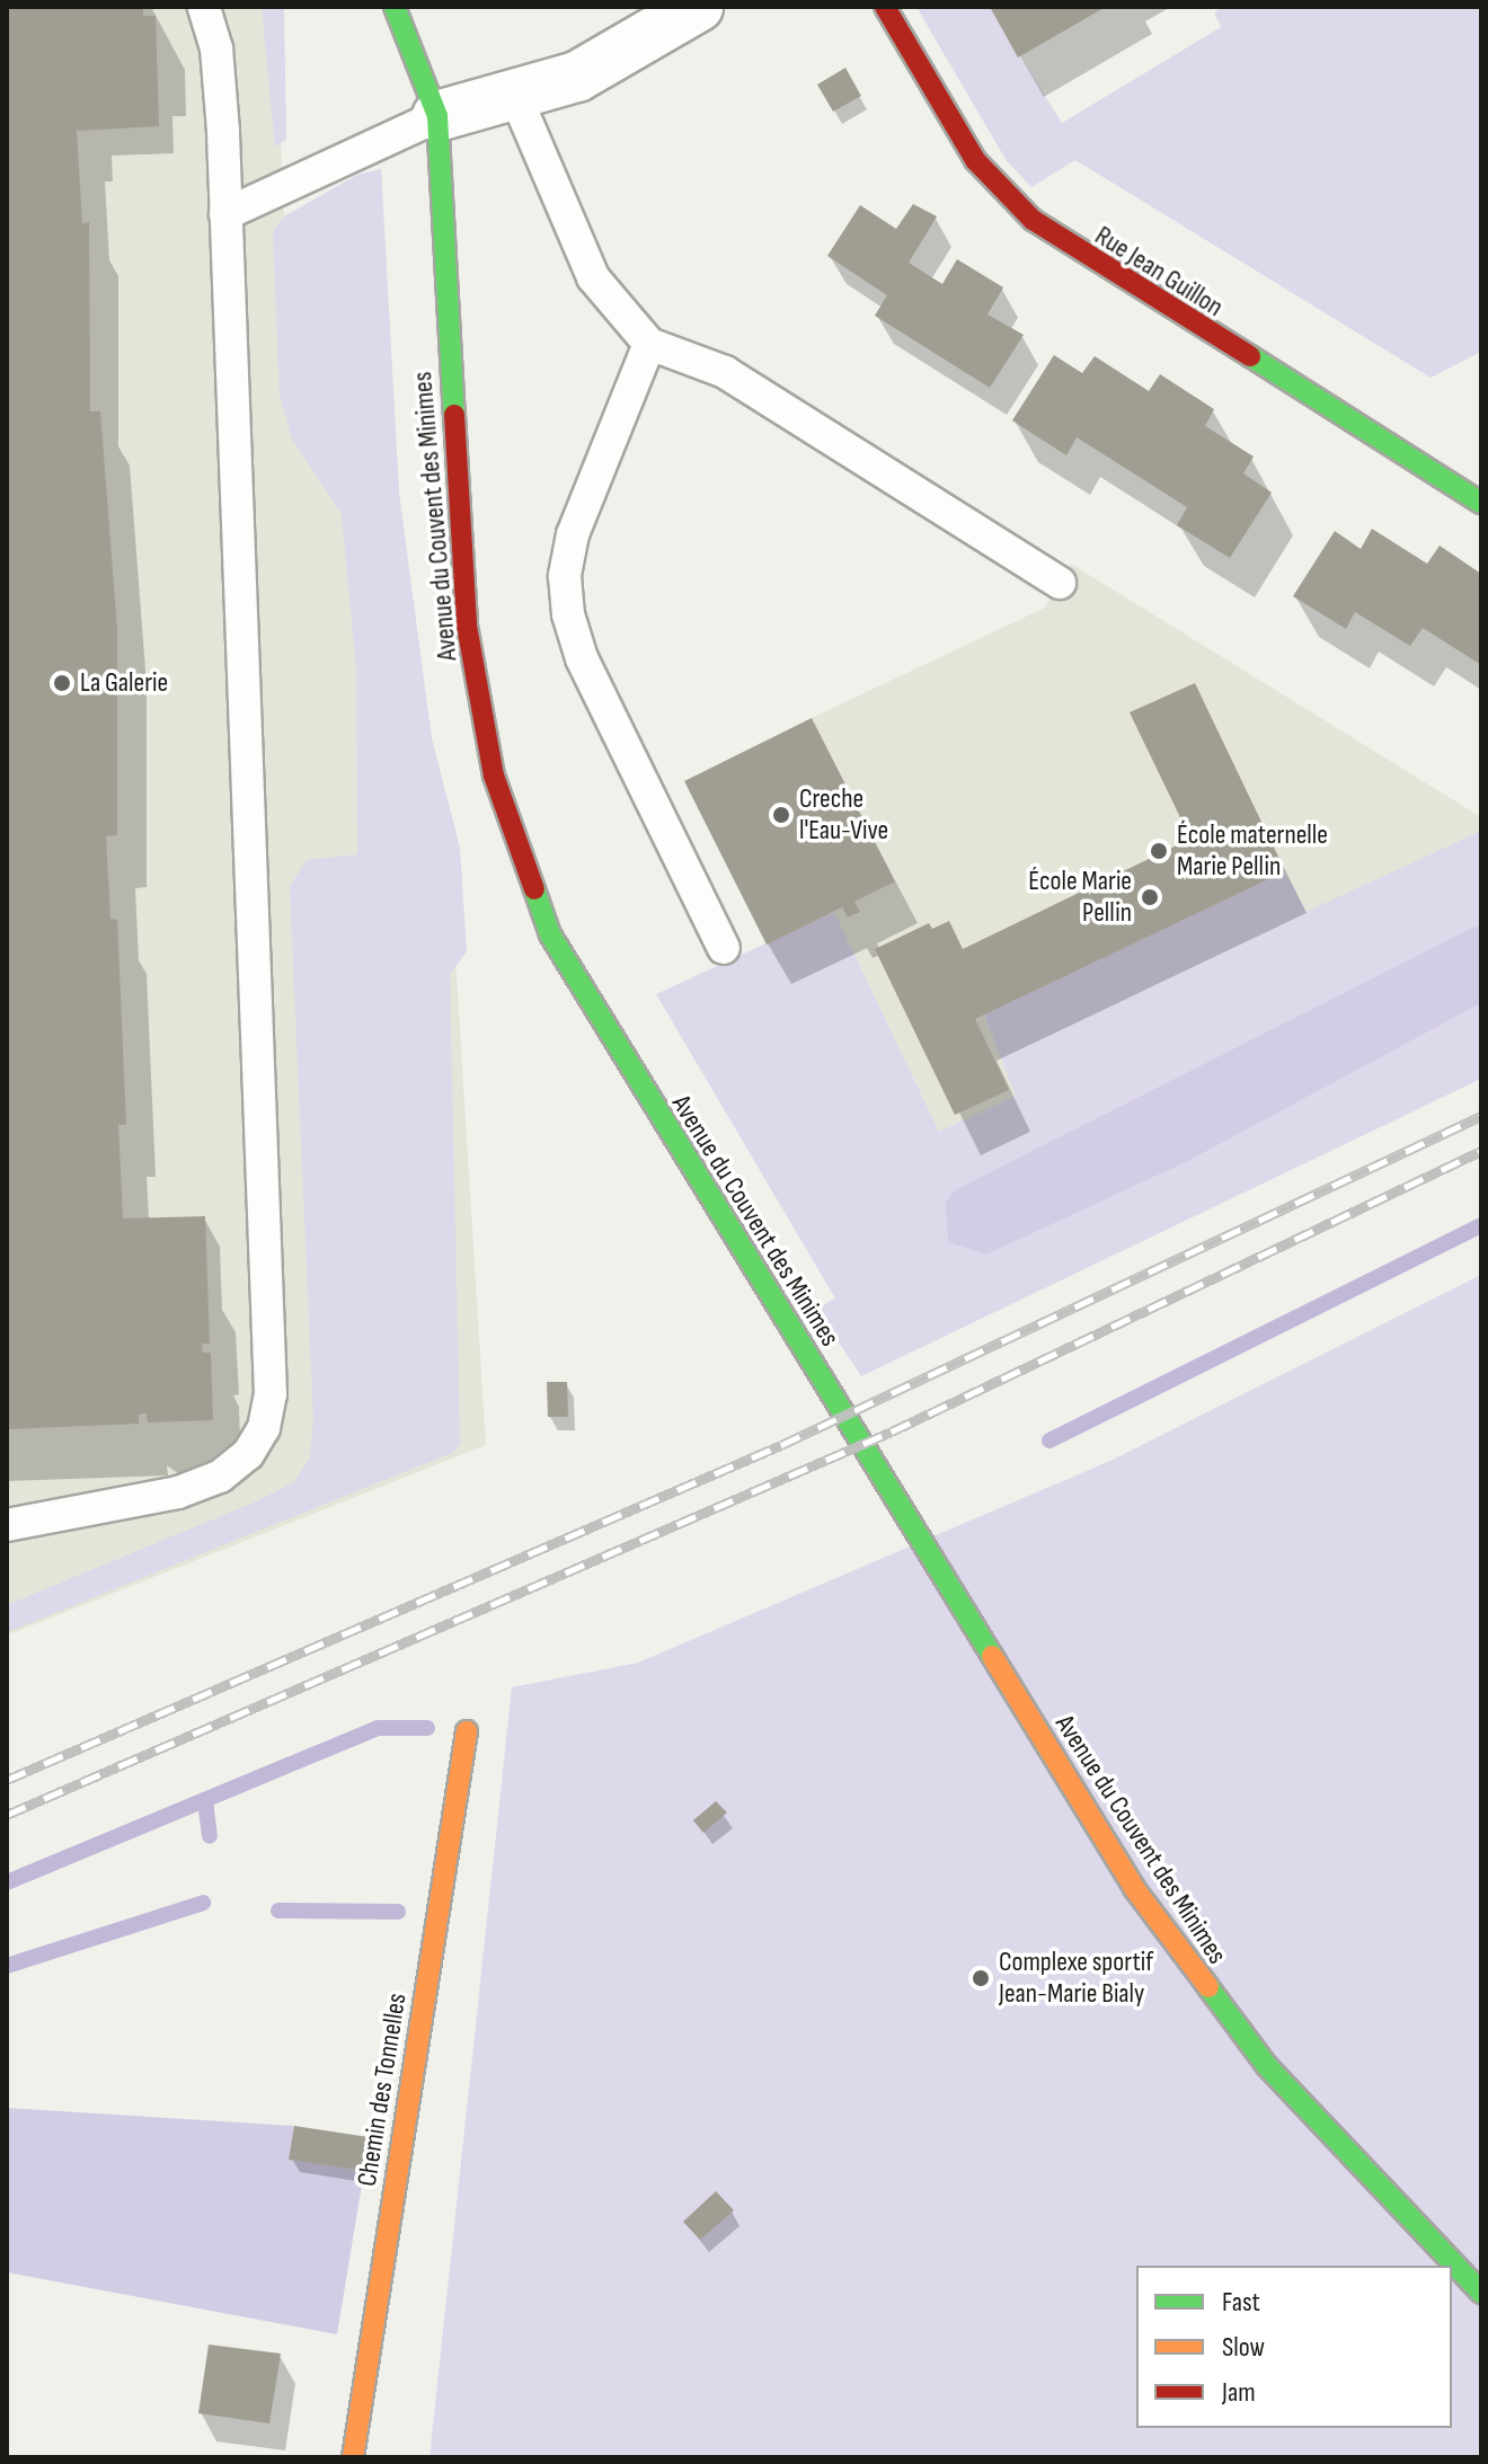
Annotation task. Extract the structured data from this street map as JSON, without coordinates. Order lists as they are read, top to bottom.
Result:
{
  "streets": {
    "street": ["Rue Jean Guillon", "Avenue du Couvent des Minimes", "Chemin des Tonnelles"]
  },
  "places": [
    "La Galerie",
    "Creche l'Eau-Vive",
    "École maternelle Marie Pellin",
    "École Marie Pellin",
    "Complexe sportif Jean-Marie Bialy"
  ],
  "legend": ["Fast", "Slow", "Jam"]
}
